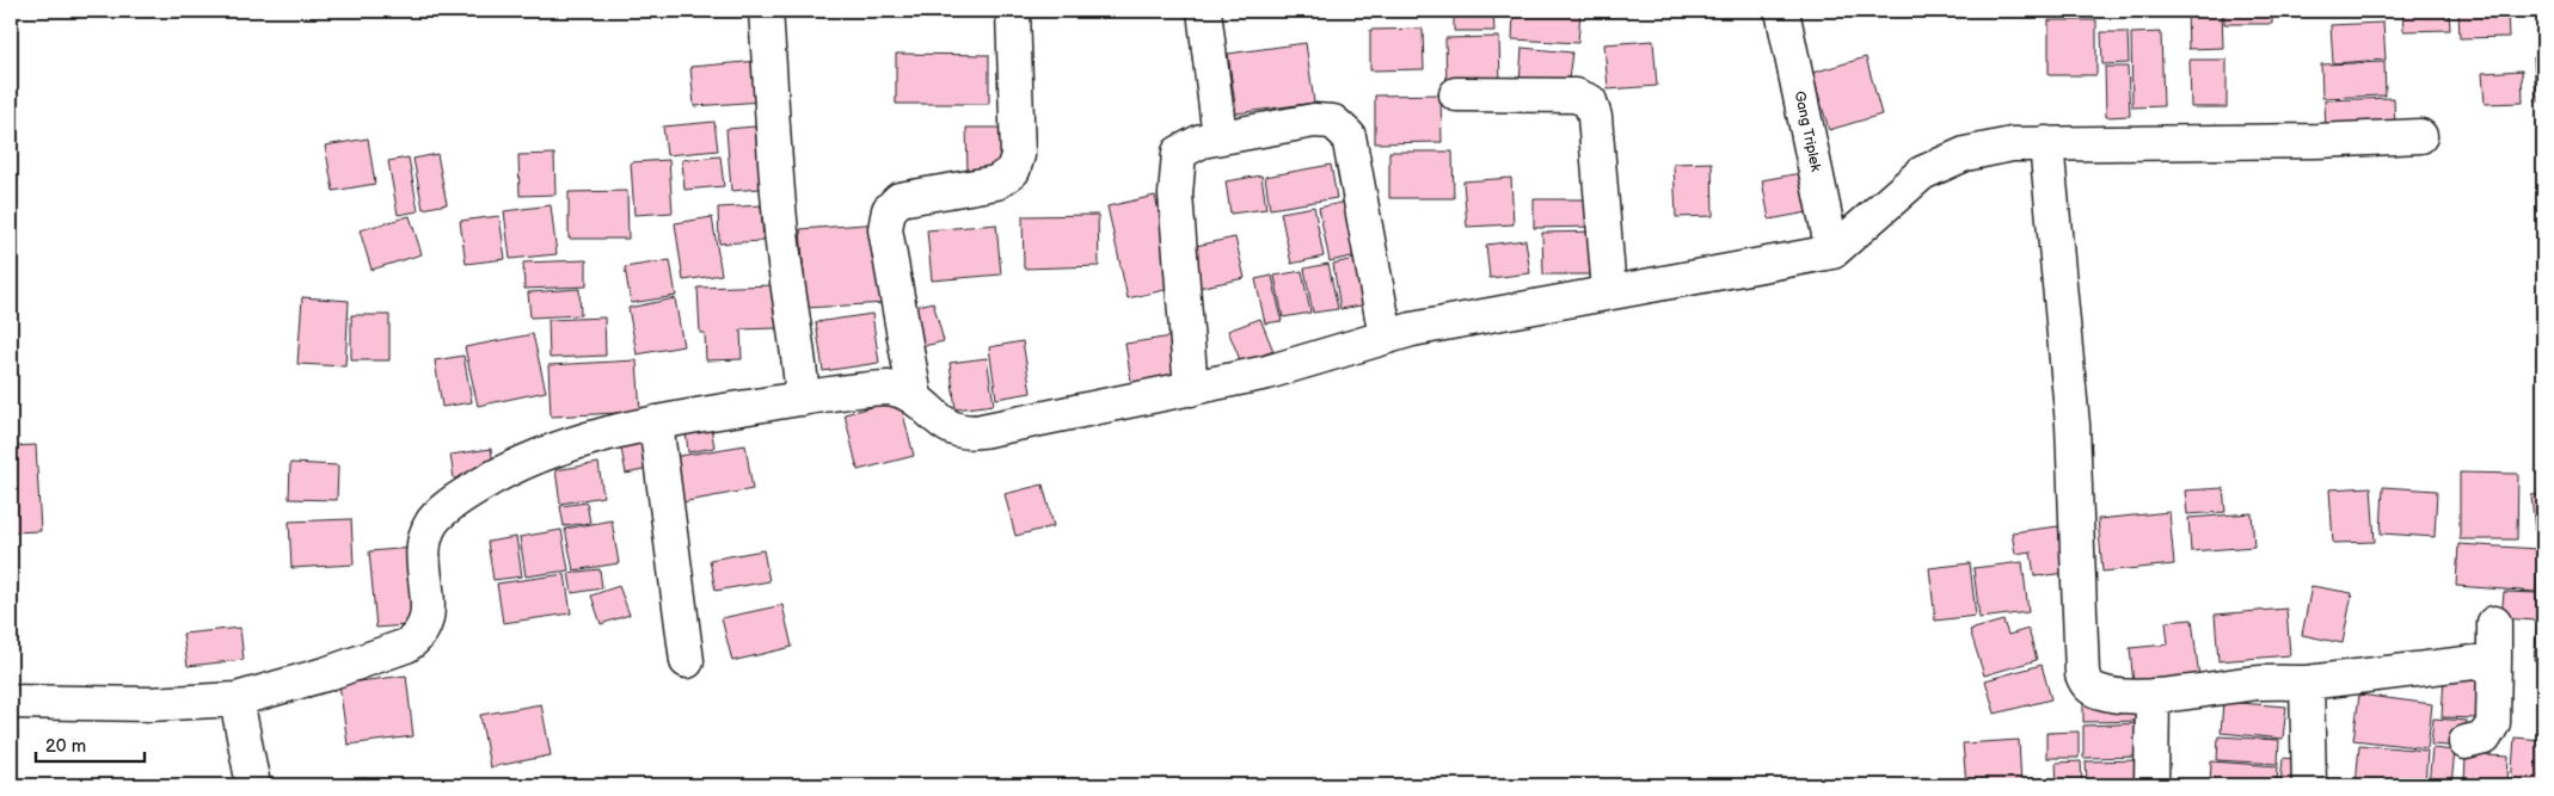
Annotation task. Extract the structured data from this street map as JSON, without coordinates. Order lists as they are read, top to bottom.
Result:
{
  "streets": {
    "street": ["Gang Triplek"]
  },
  "scale_bar": "20 m"
}
